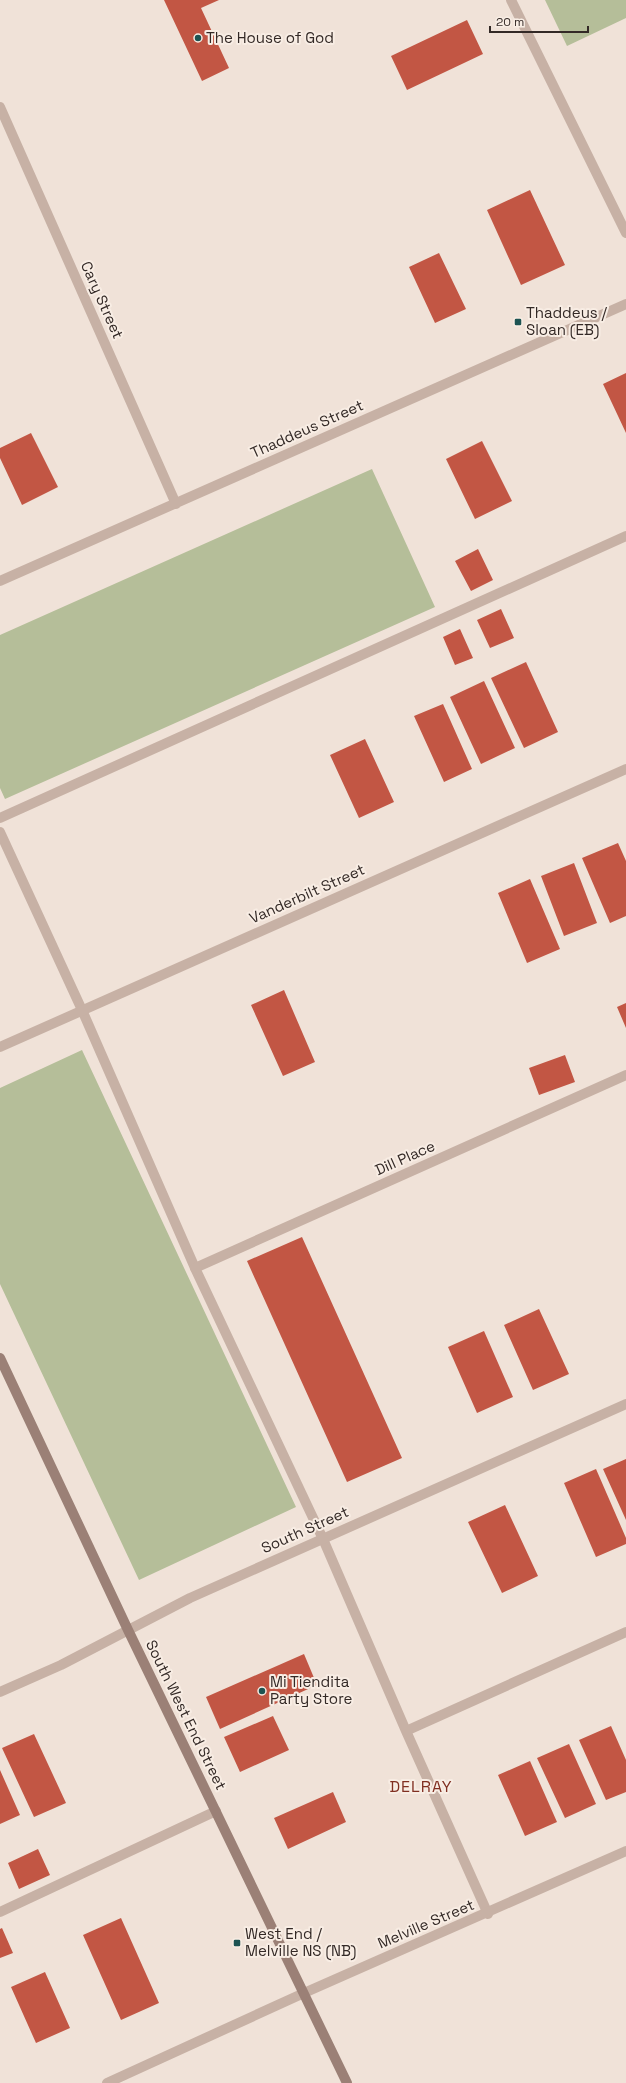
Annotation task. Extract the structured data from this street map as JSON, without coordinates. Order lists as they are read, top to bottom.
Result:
{
  "streets": {
    "street": [
      "Cary Street",
      "Thaddeus Street",
      "Vanderbilt Street",
      "Dill Place",
      "South Street",
      "South West End Street",
      "Melville Street"
    ]
  },
  "crossings": [
    ["Cary Street", "Thaddeus Street"],
    ["South Street", "South West End Street"],
    ["South West End Street", "Melville Street"]
  ],
  "districts": ["DELRAY"],
  "places": {
    "other": ["The House of God", "Mi Tiendita Party Store"],
    "transit": ["Thaddeus / Sloan (EB)", "West End / Melville NS (NB)"]
  },
  "scale_bar": "20 m"
}
